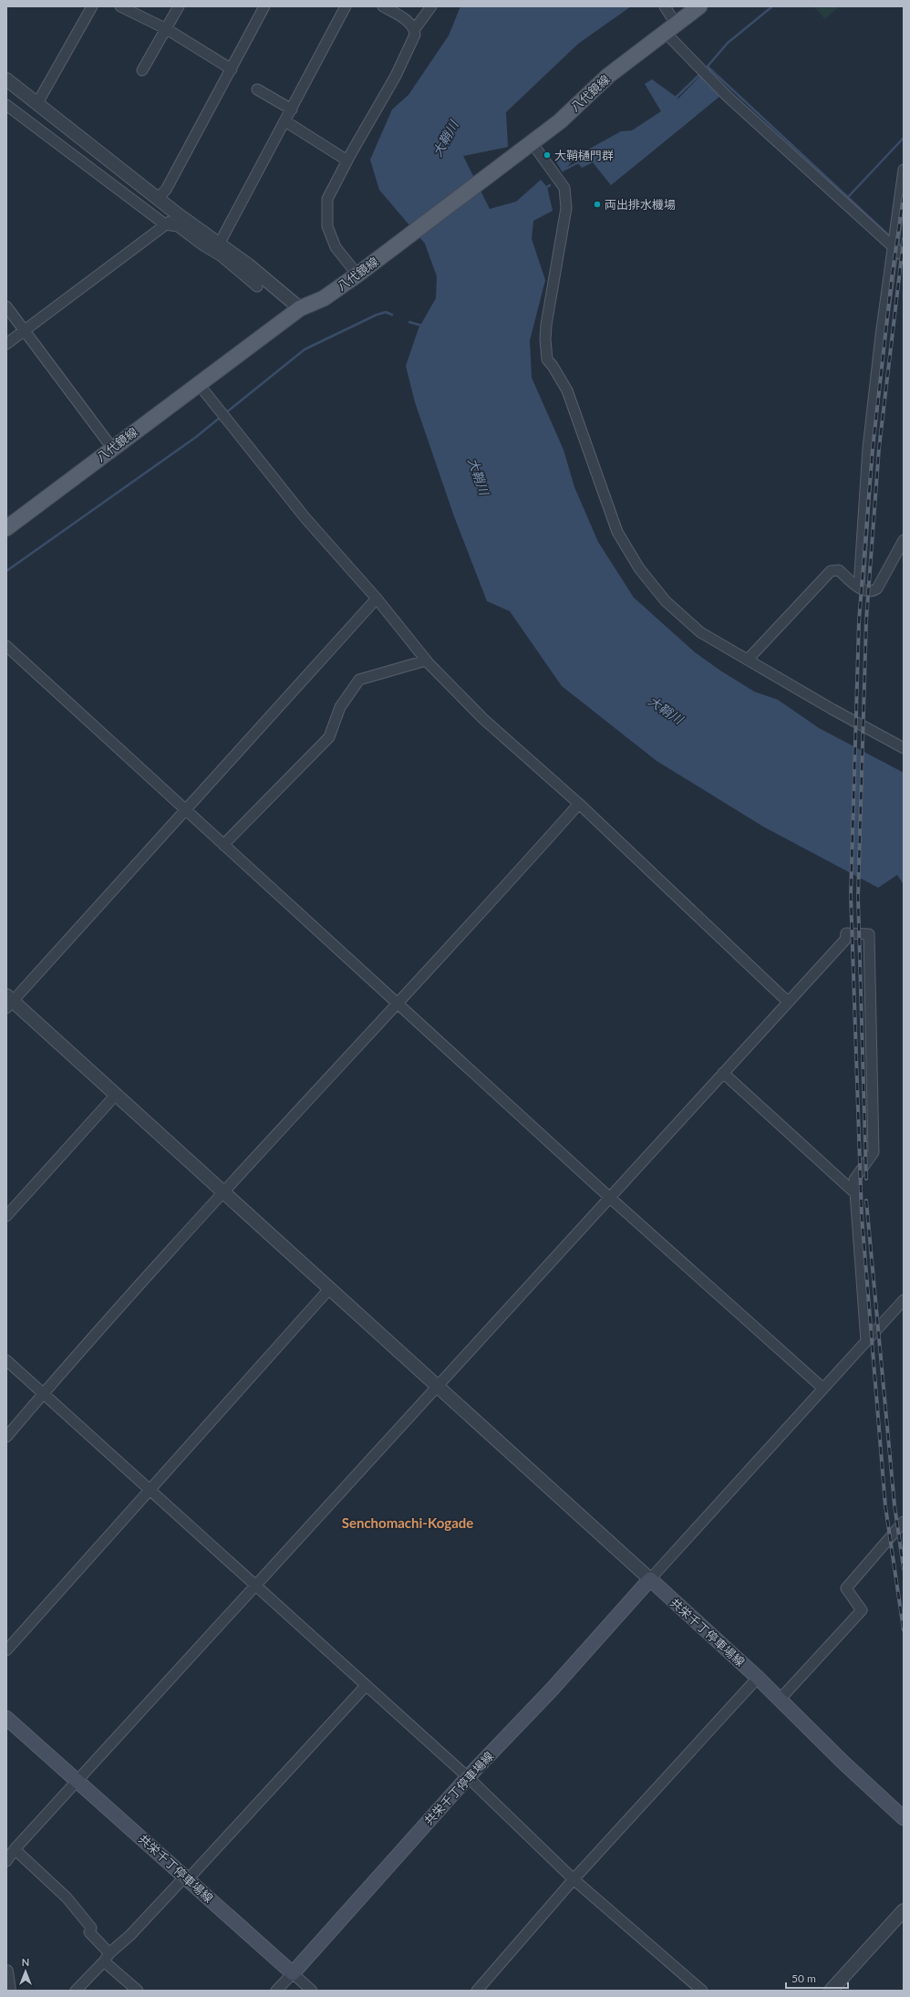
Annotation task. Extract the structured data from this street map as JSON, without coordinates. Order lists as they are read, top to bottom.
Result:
{
  "streets": {
    "main road": ["八代鏡線", "共栄千丁停車場線"]
  },
  "districts": ["Senchomachi-Kogade"],
  "water": ["大鞘川"],
  "places": ["大鞘樋門群", "両出排水機場"],
  "scale_bar": "50 m",
  "north": "top"
}
